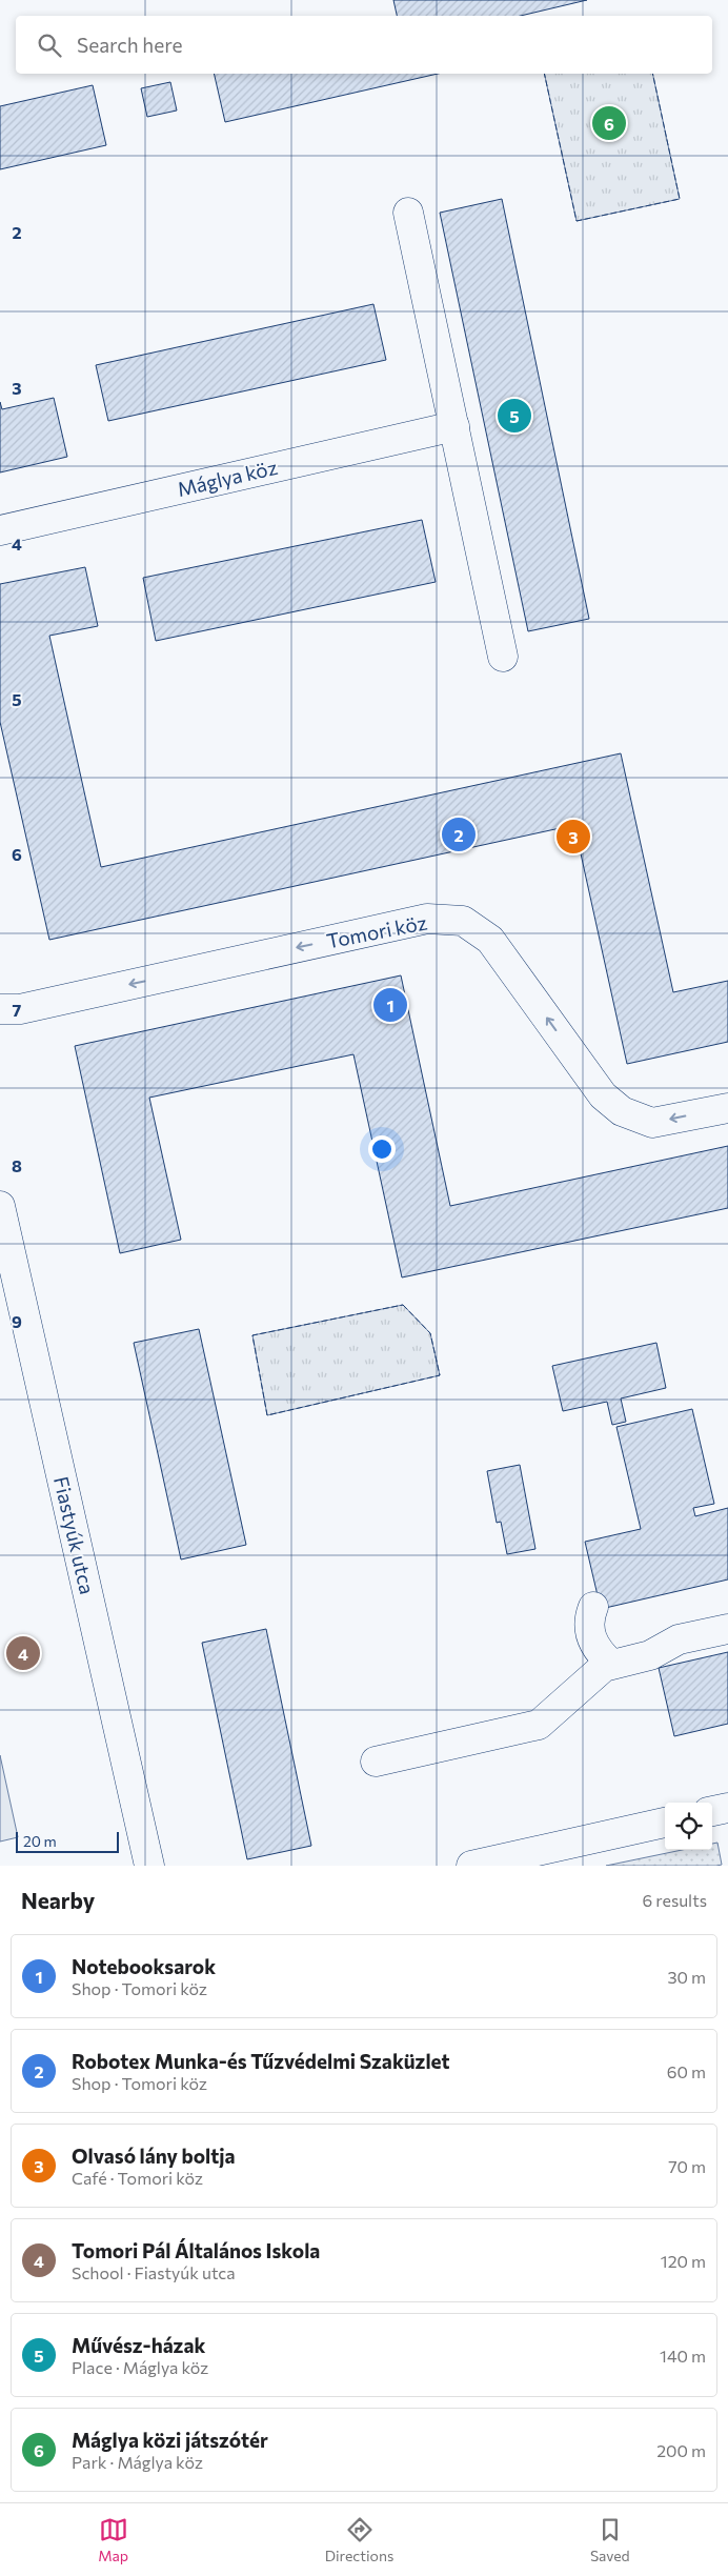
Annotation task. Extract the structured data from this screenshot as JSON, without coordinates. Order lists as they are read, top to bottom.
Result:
{
  "streets": {
    "street": ["Máglya köz", "Tomori köz", "Fiastyúk utca"]
  },
  "one_way": ["Tomori köz"],
  "scale_bar": "20 m",
  "page": {
    "search": "Search here",
    "pins": [
      "6",
      "5",
      "2",
      "3",
      "1",
      "4"
    ],
    "scale": "20 m",
    "heading": ["Nearby", "6 results"],
    "list": [
      {
        "mark": "1",
        "name": "Notebooksarok",
        "note": "Shop · Tomori köz",
        "value": "30 m"
      },
      {
        "mark": "2",
        "name": "Robotex Munka-és Tűzvédelmi Szaküzlet",
        "note": "Shop · Tomori köz",
        "value": "60 m"
      },
      {
        "mark": "3",
        "name": "Olvasó lány boltja",
        "note": "Café · Tomori köz",
        "value": "70 m"
      },
      {
        "mark": "4",
        "name": "Tomori Pál Általános Iskola",
        "note": "School · Fiastyúk utca",
        "value": "120 m"
      },
      {
        "mark": "5",
        "name": "Művész-házak",
        "note": "Place · Máglya köz",
        "value": "140 m"
      },
      {
        "mark": "6",
        "name": "Máglya közi játszótér",
        "note": "Park · Máglya köz",
        "value": "200 m"
      }
    ],
    "nav": ["Map", "Directions", "Saved"]
  },
  "grid": {
    "rows": [
      "2",
      "3",
      "4",
      "5",
      "6",
      "7",
      "8",
      "9"
    ]
  }
}
